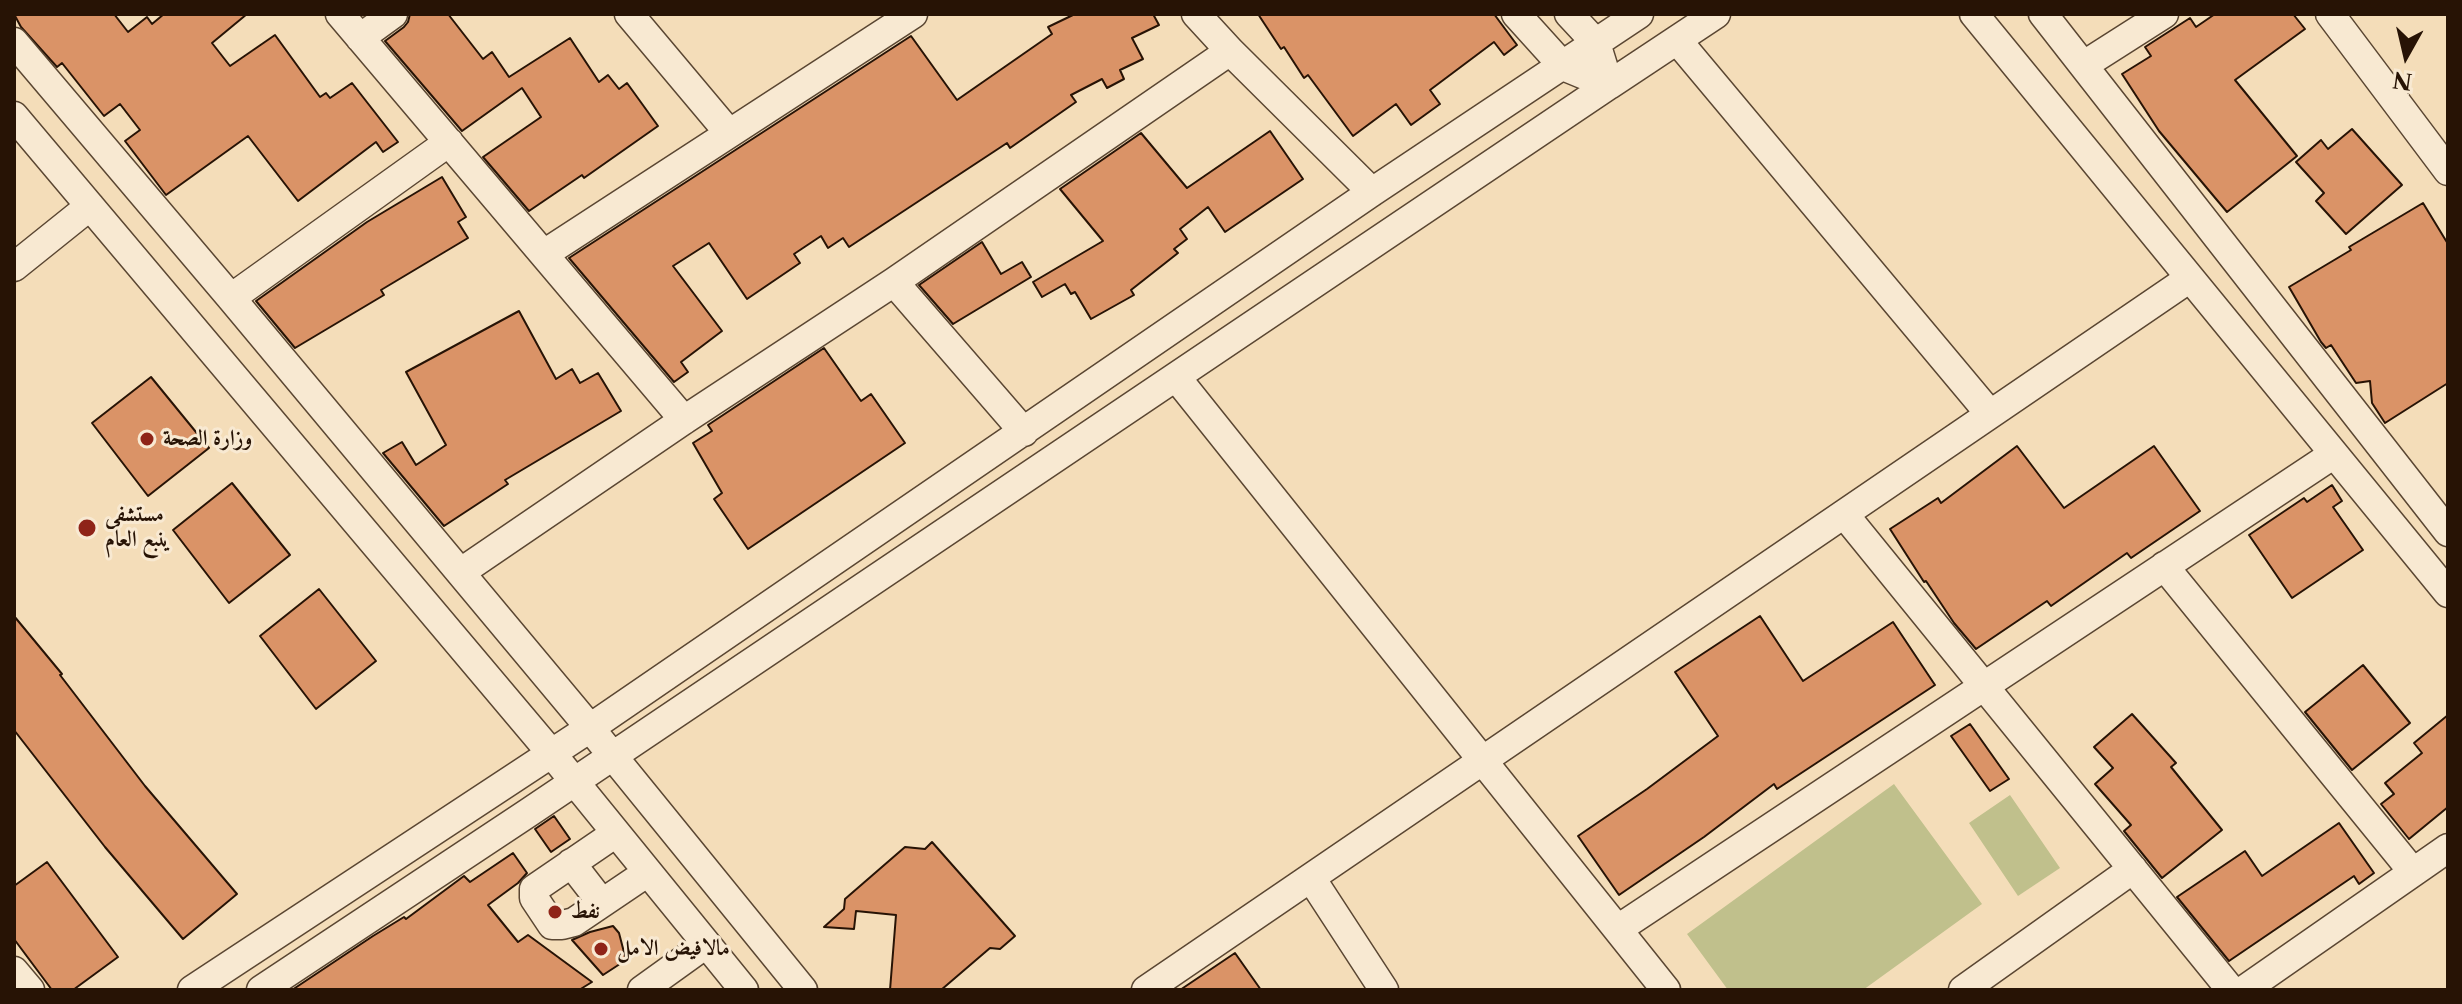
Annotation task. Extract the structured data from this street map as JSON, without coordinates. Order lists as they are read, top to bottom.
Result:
{
  "places": [
    "وزارة الصحة",
    "مستشفى ينبع العام",
    "نفط",
    "مالافيض الامل"
  ],
  "north": "bottom"
}
